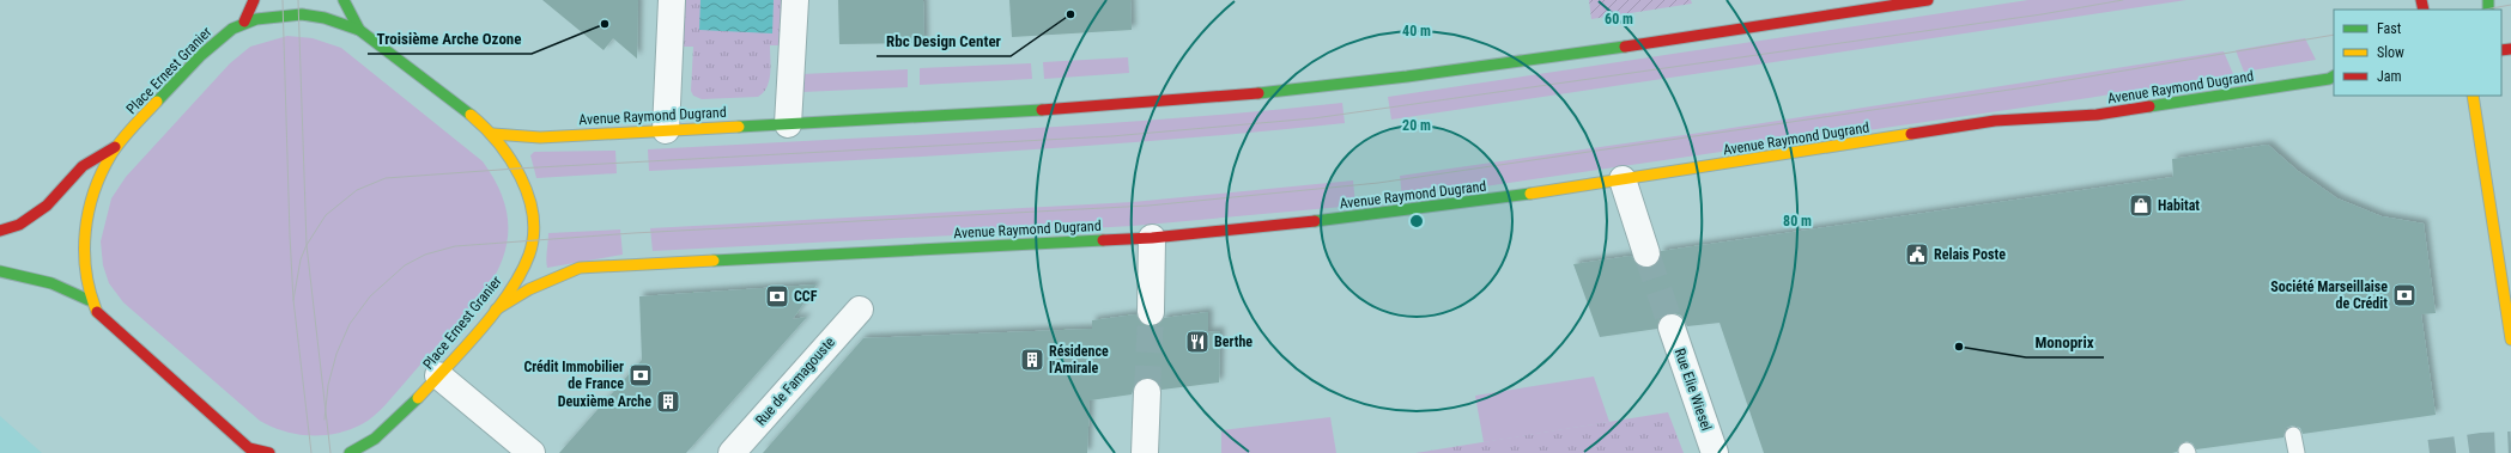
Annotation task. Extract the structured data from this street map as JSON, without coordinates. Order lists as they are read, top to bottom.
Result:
{
  "streets": {
    "main road": ["Place Ernest Granier", "Avenue Raymond Dugrand"],
    "street": ["Rue de Famagouste", "Rue Elie Wiesel"]
  },
  "crossings": [
    ["Place Ernest Granier", "Avenue Raymond Dugrand"]
  ],
  "places": {
    "other": ["Rbc Design Center", "Troisième Arche Ozone", "Monoprix"],
    "shop": ["Habitat"],
    "public building": ["Relais Poste"],
    "bank": ["Société Marseillaise de Crédit", "CCF", "Crédit Immobilier de France"],
    "restaurant": ["Berthe"],
    "building": ["Résidence l'Amirale", "Deuxième Arche"]
  },
  "legend": ["Fast", "Slow", "Jam"],
  "rings": [
    "60 m",
    "40 m",
    "20 m",
    "80 m"
  ]
}
